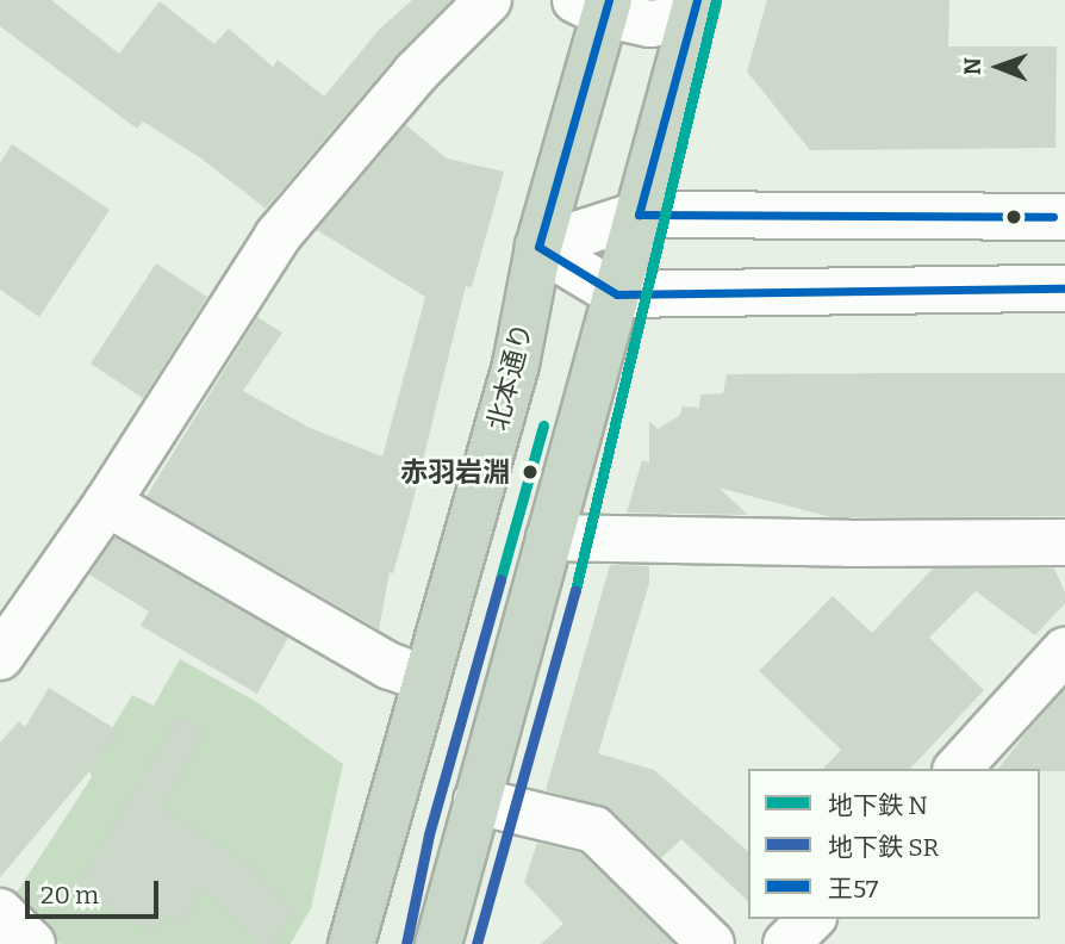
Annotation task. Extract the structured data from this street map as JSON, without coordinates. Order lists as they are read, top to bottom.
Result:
{
  "streets": {
    "highway": ["北本通り"]
  },
  "places": ["赤羽岩淵"],
  "lines": ["metro line N", "transit line 王57", "metro line SR"],
  "legend": ["地下鉄 N", "地下鉄 SR", "王57"],
  "scale_bar": "20 m",
  "north": "left"
}
